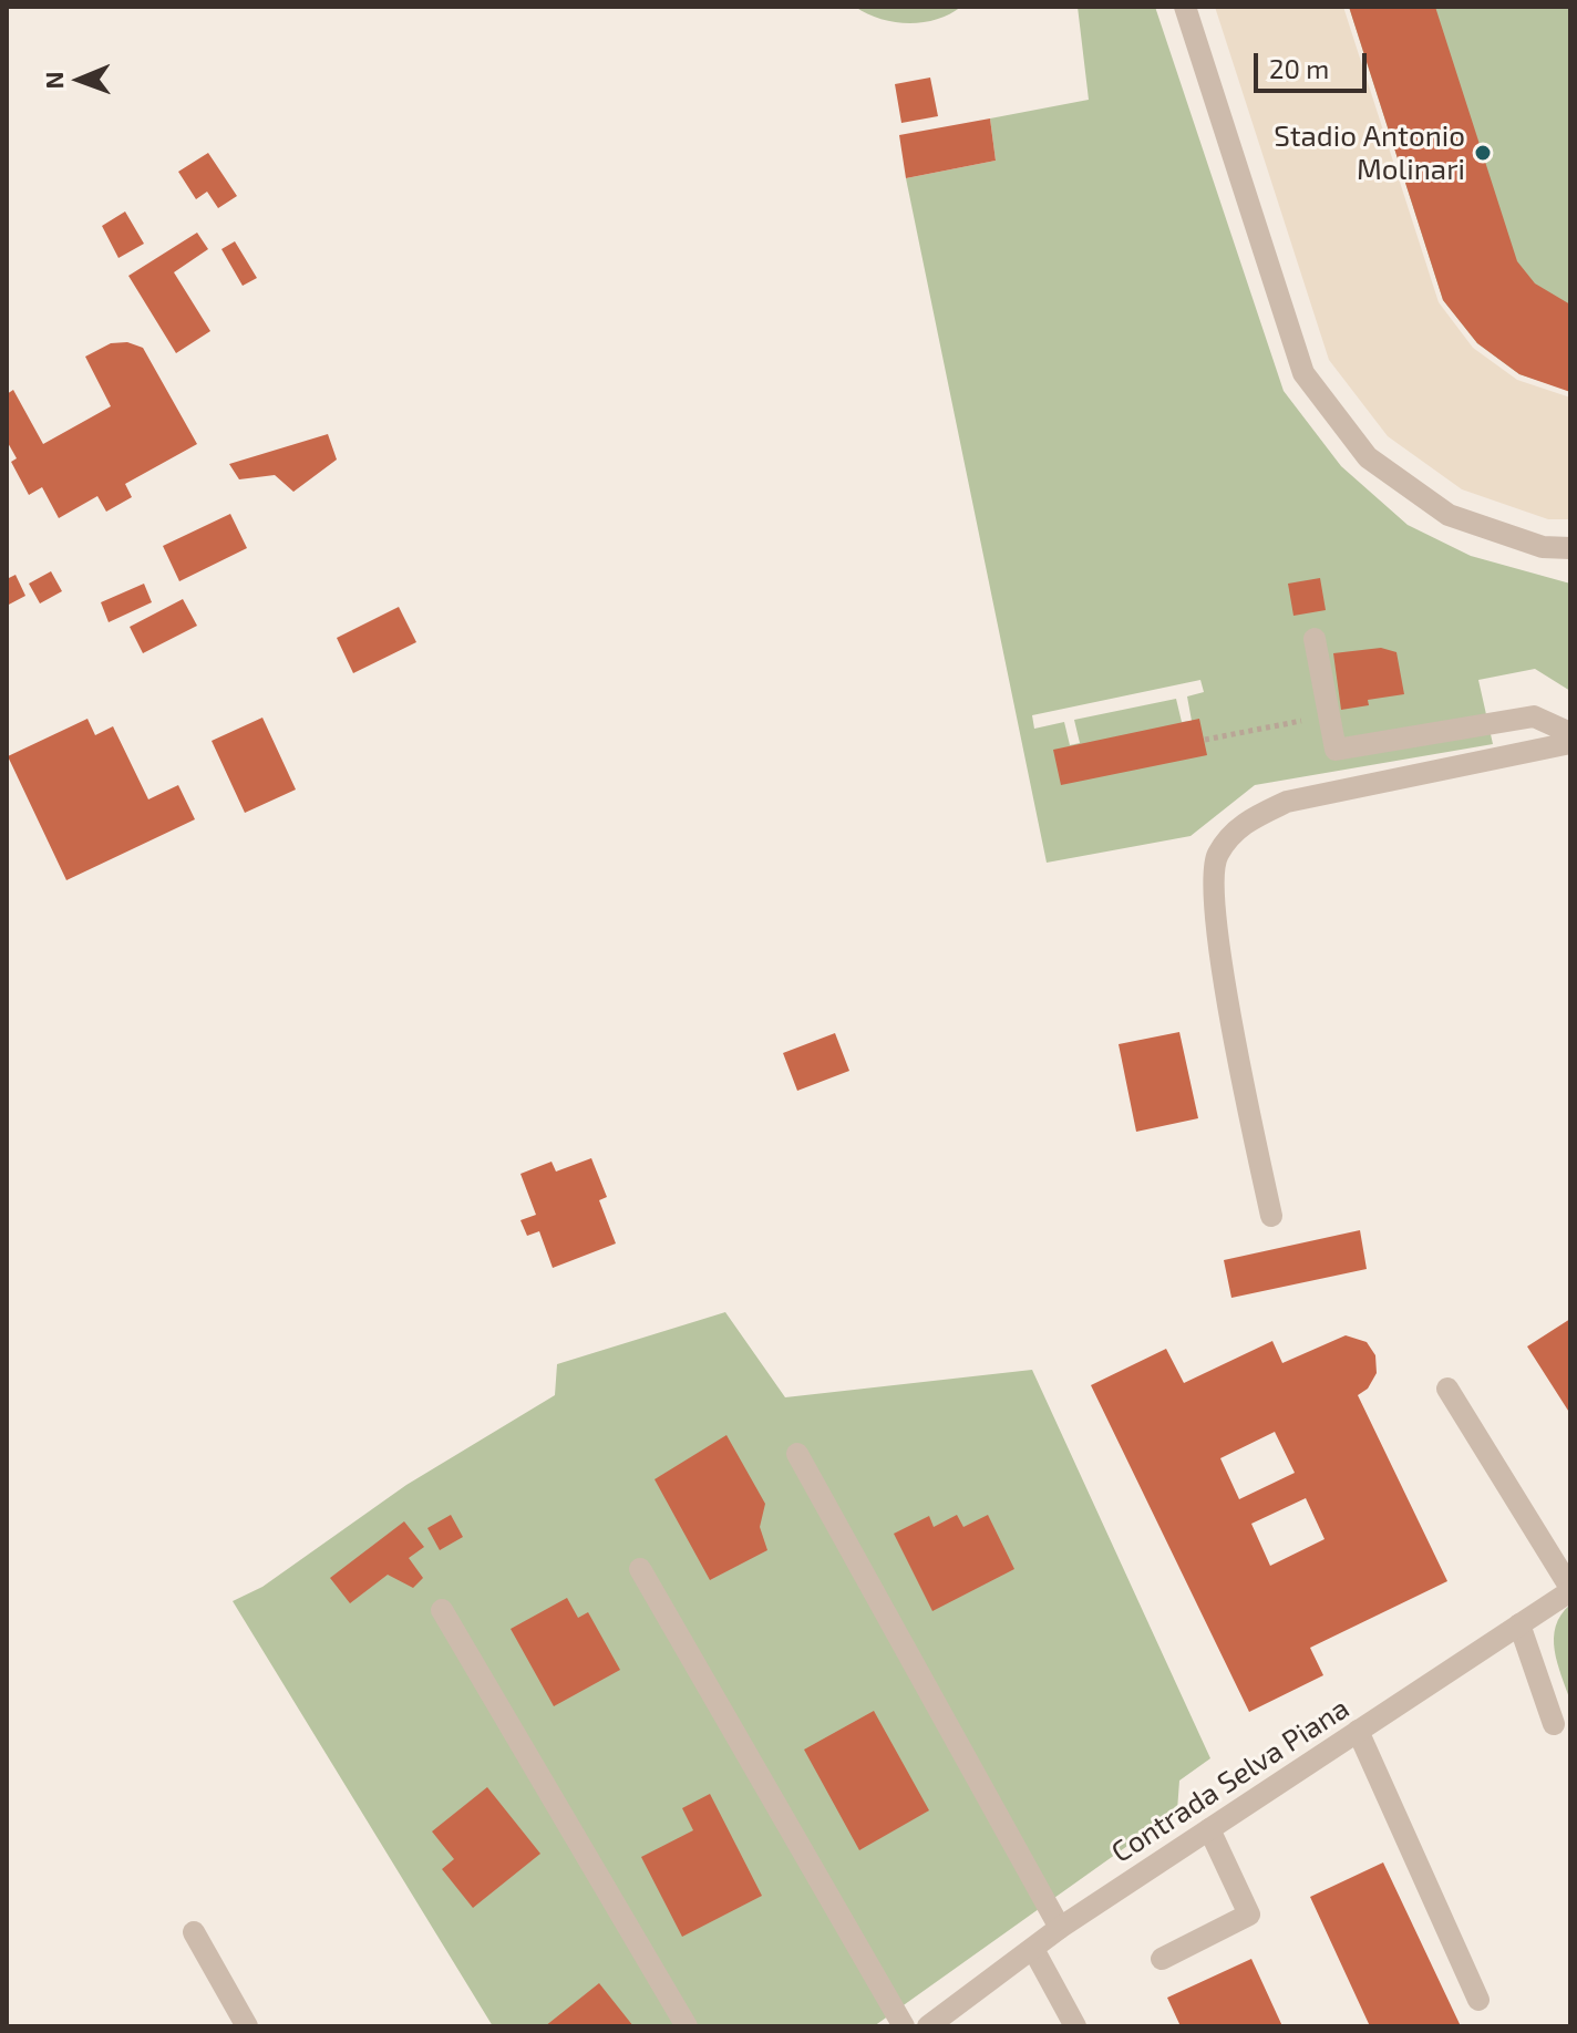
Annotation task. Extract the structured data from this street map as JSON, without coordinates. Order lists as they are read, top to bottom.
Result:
{
  "streets": {
    "street": ["Contrada Selva Piana"]
  },
  "places": ["Stadio Antonio Molinari"],
  "scale_bar": "20 m",
  "north": "left"
}
